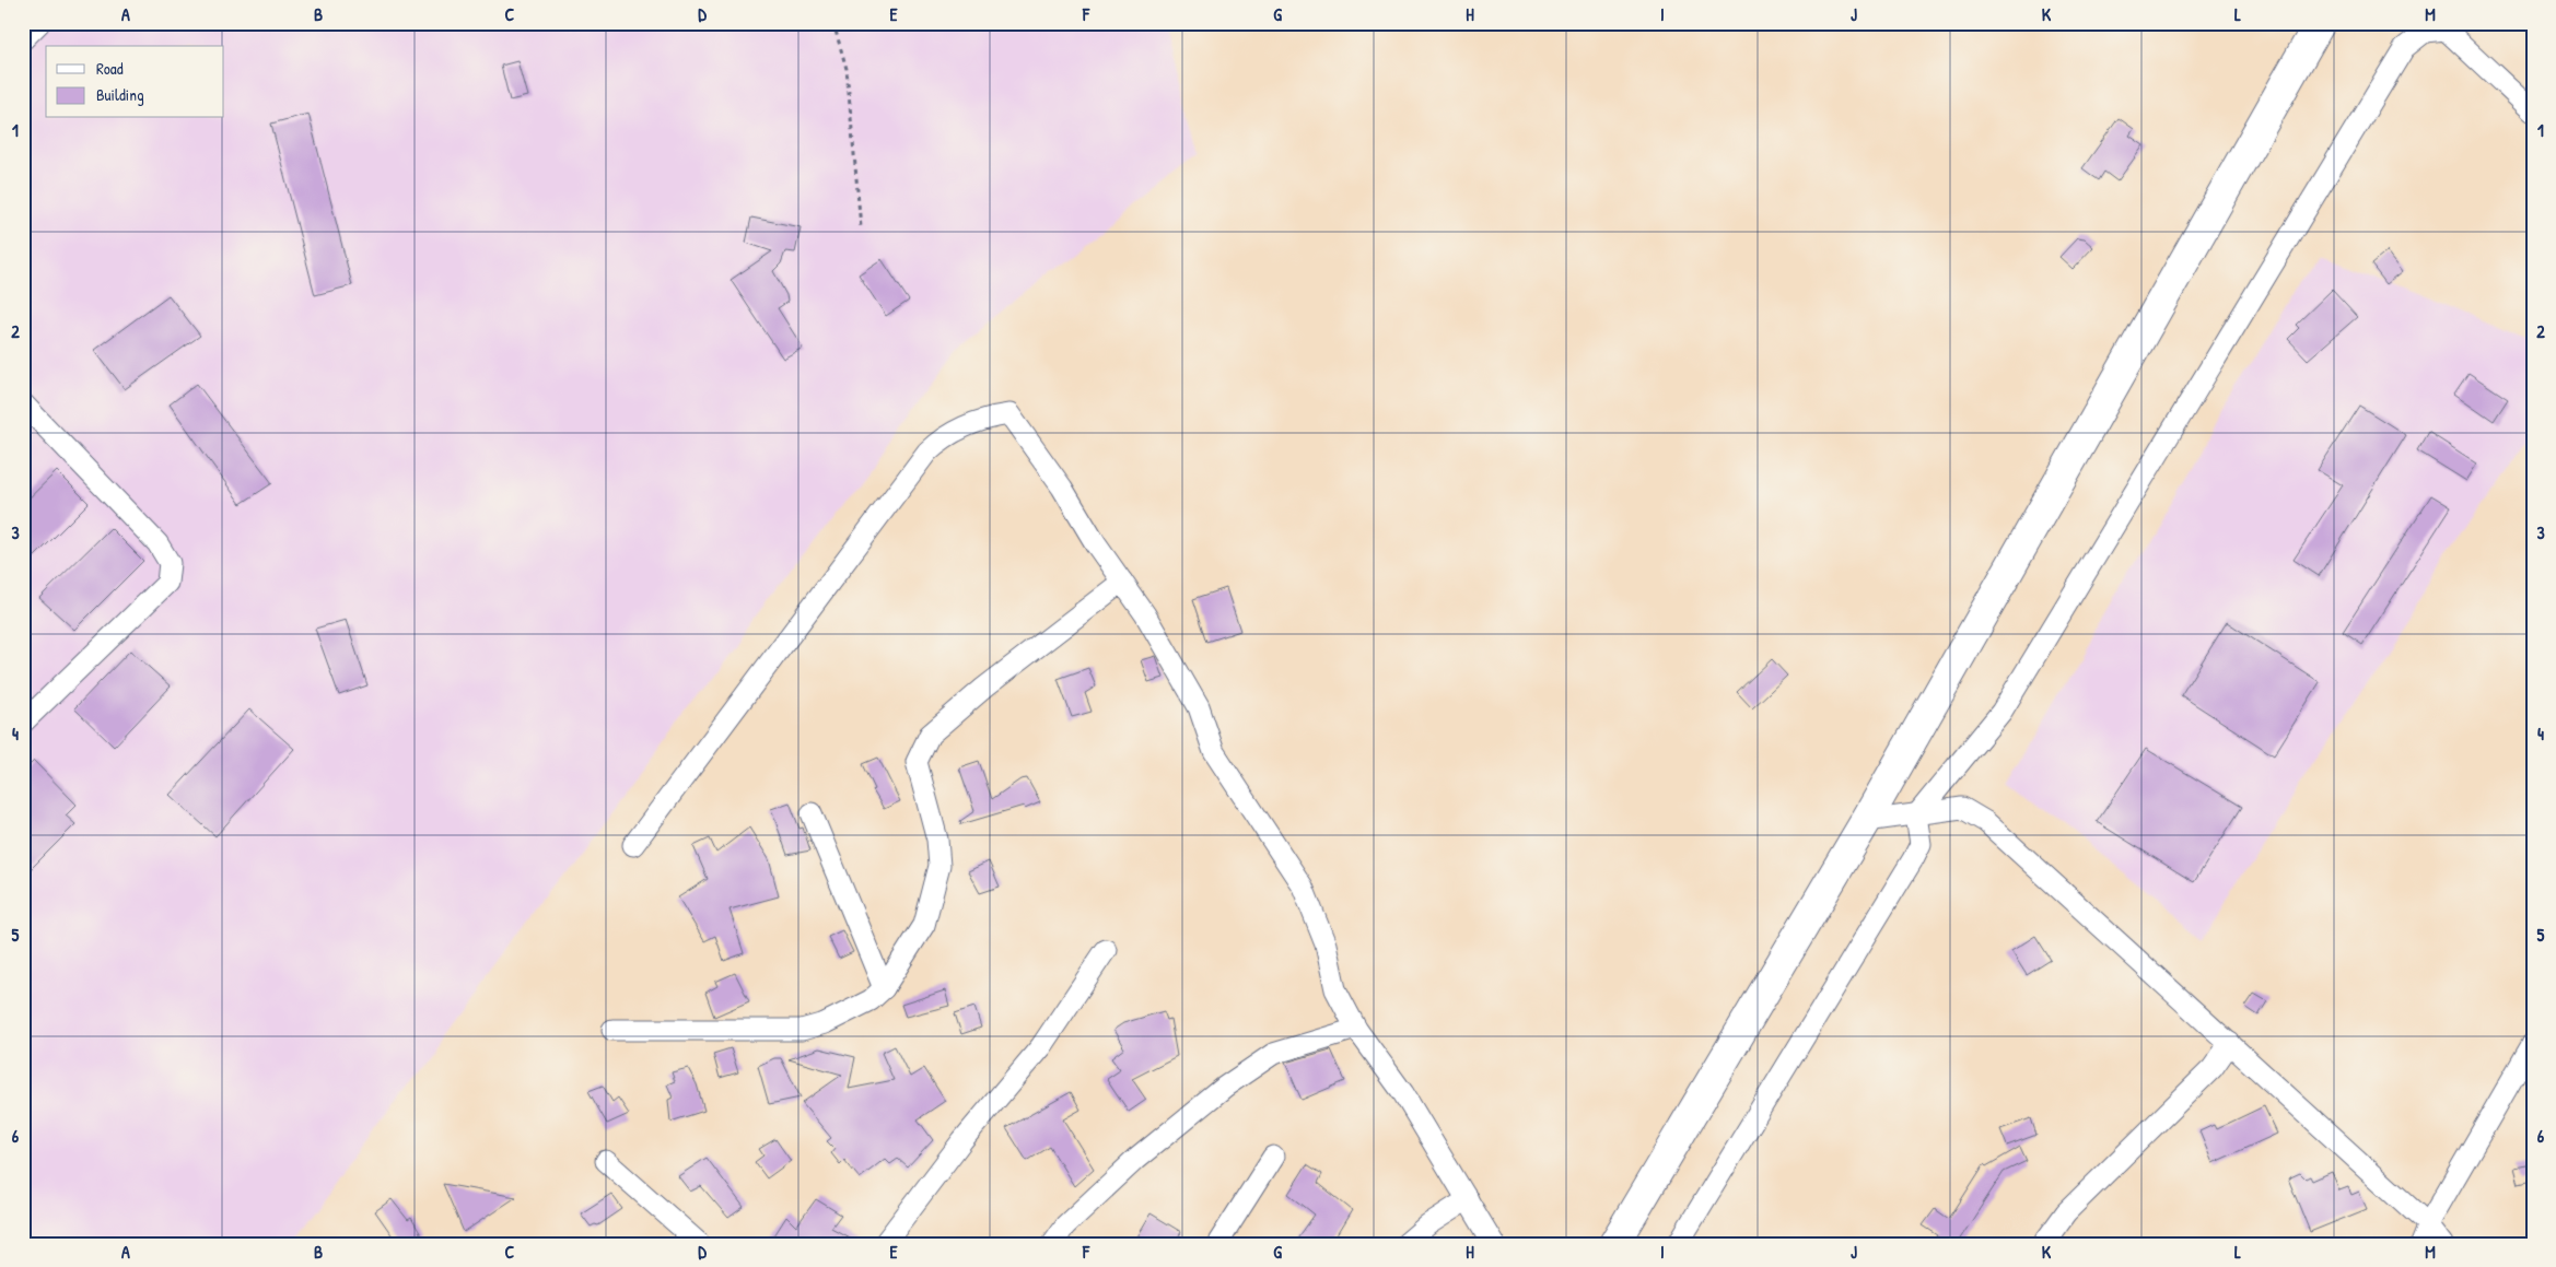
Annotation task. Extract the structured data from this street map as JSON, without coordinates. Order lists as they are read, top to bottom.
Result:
{
  "legend": ["Road", "Building"],
  "grid": {
    "columns": [
      "A",
      "B",
      "C",
      "D",
      "E",
      "F",
      "G",
      "H",
      "I",
      "J",
      "K",
      "L",
      "M"
    ],
    "rows": [
      "1",
      "2",
      "3",
      "4",
      "5",
      "6"
    ]
  }
}
